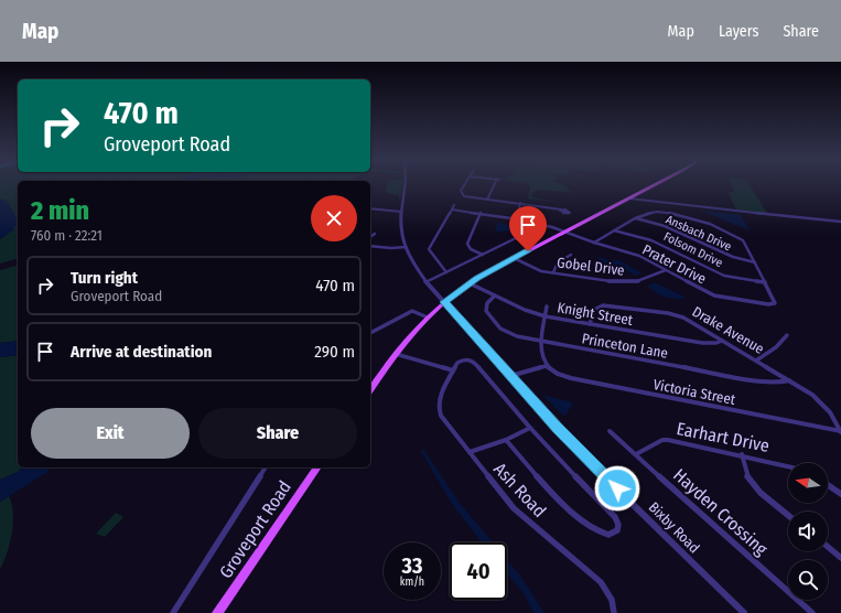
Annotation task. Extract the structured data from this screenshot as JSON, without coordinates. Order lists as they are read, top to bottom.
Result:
{
  "streets": {
    "main road": ["Groveport Road"],
    "street": [
      "Ansbach Drive",
      "Folsom Drive",
      "Prater Drive",
      "Gobel Drive",
      "Knight Street",
      "Drake Avenue",
      "Princeton Lane",
      "Victoria Street",
      "Earhart Drive",
      "Ash Road",
      "Hayden Crossing",
      "Bixby Road"
    ]
  },
  "crossings": [
    ["Folsom Drive", "Prater Drive"],
    ["Prater Drive", "Gobel Drive"],
    ["Knight Street", "Drake Avenue"],
    ["Knight Street", "Princeton Lane"],
    ["Drake Avenue", "Princeton Lane"],
    ["Drake Avenue", "Victoria Street"],
    ["Earhart Drive", "Hayden Crossing"]
  ],
  "north": "left",
  "page": {
    "header": "Map",
    "nav": ["Map", "Layers", "Share"],
    "turn": ["470 m", "Groveport Road"],
    "heading": ["2 min", "760 m · 22:21"],
    "list": [
      {
        "name": "Turn right",
        "note": "Groveport Road",
        "value": "470 m"
      },
      {
        "name": "Arrive at destination",
        "value": "290 m"
      }
    ],
    "buttons": ["Exit", "Share"],
    "speed": "33 km/h",
    "limit": "40"
  }
}
